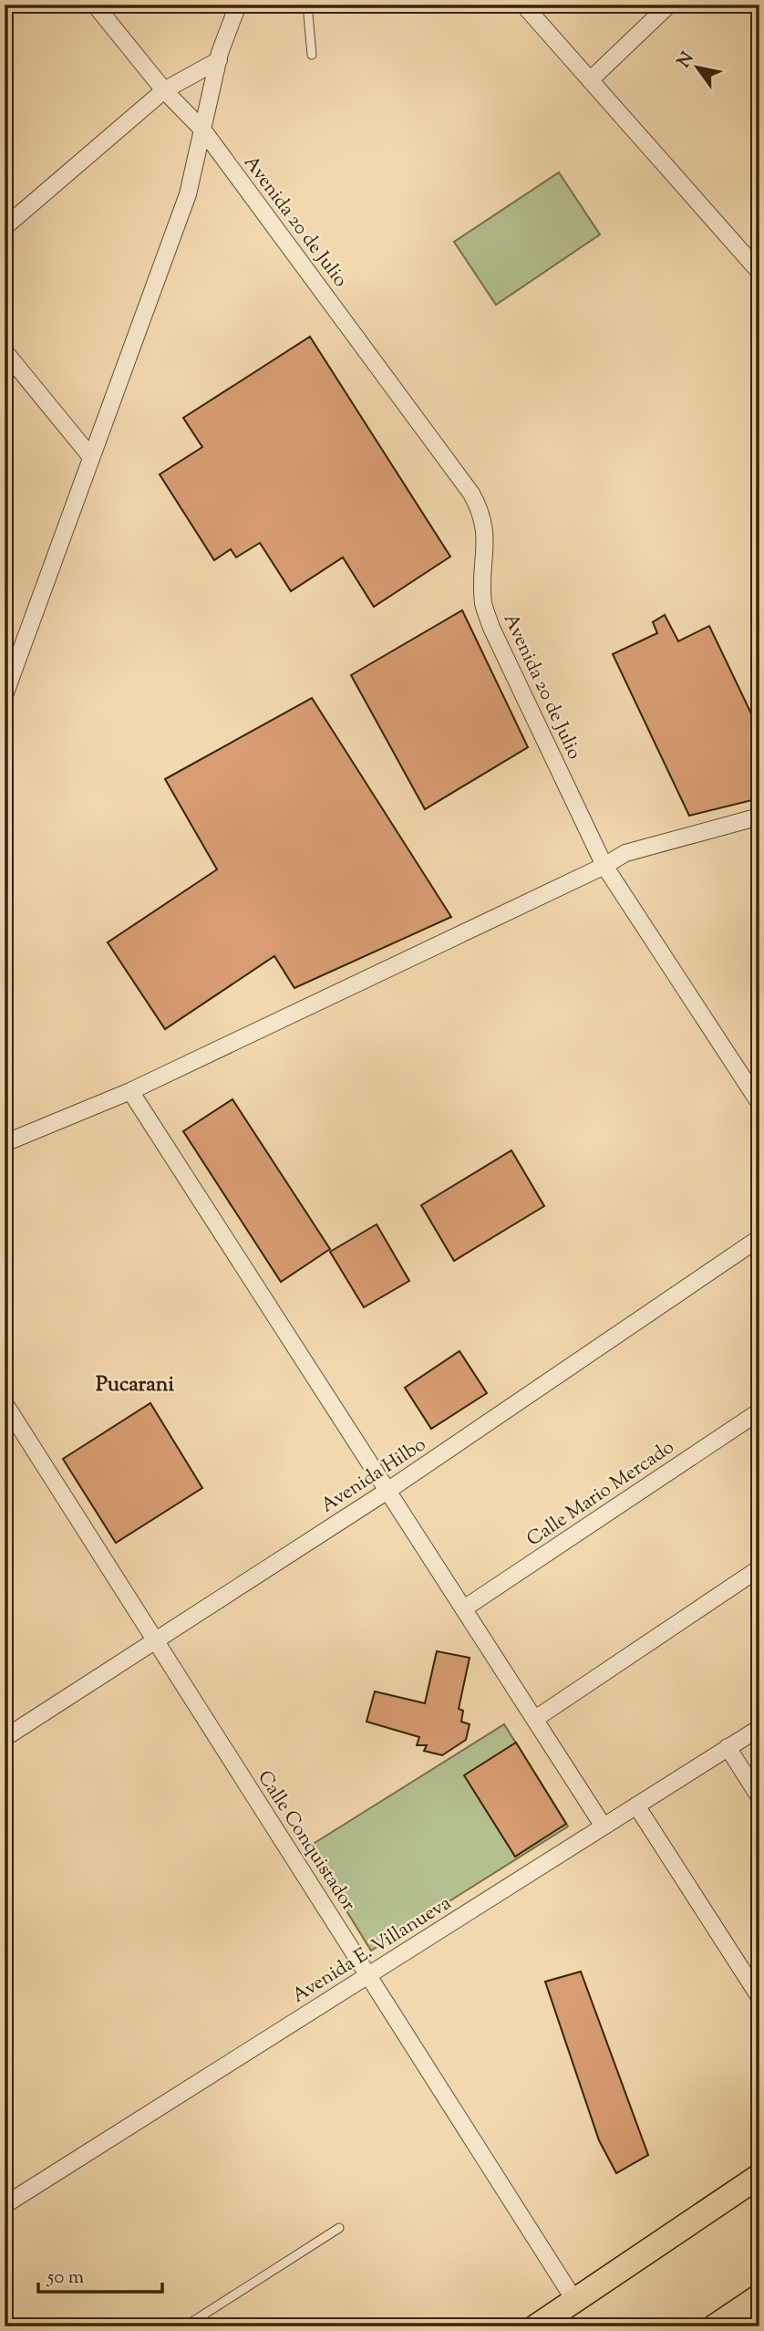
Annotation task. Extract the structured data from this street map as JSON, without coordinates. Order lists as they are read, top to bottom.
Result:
{
  "streets": {
    "street": [
      "Avenida 20 de Julio",
      "Avenida Hilbo",
      "Calle Mario Mercado",
      "Calle Conquistador",
      "Avenida E. Villanueva"
    ]
  },
  "crossings": [
    ["Avenida Hilbo", "Calle Conquistador"],
    ["Calle Conquistador", "Avenida E. Villanueva"]
  ],
  "districts": ["Pucarani"],
  "scale_bar": "50 m",
  "north": "top left"
}
